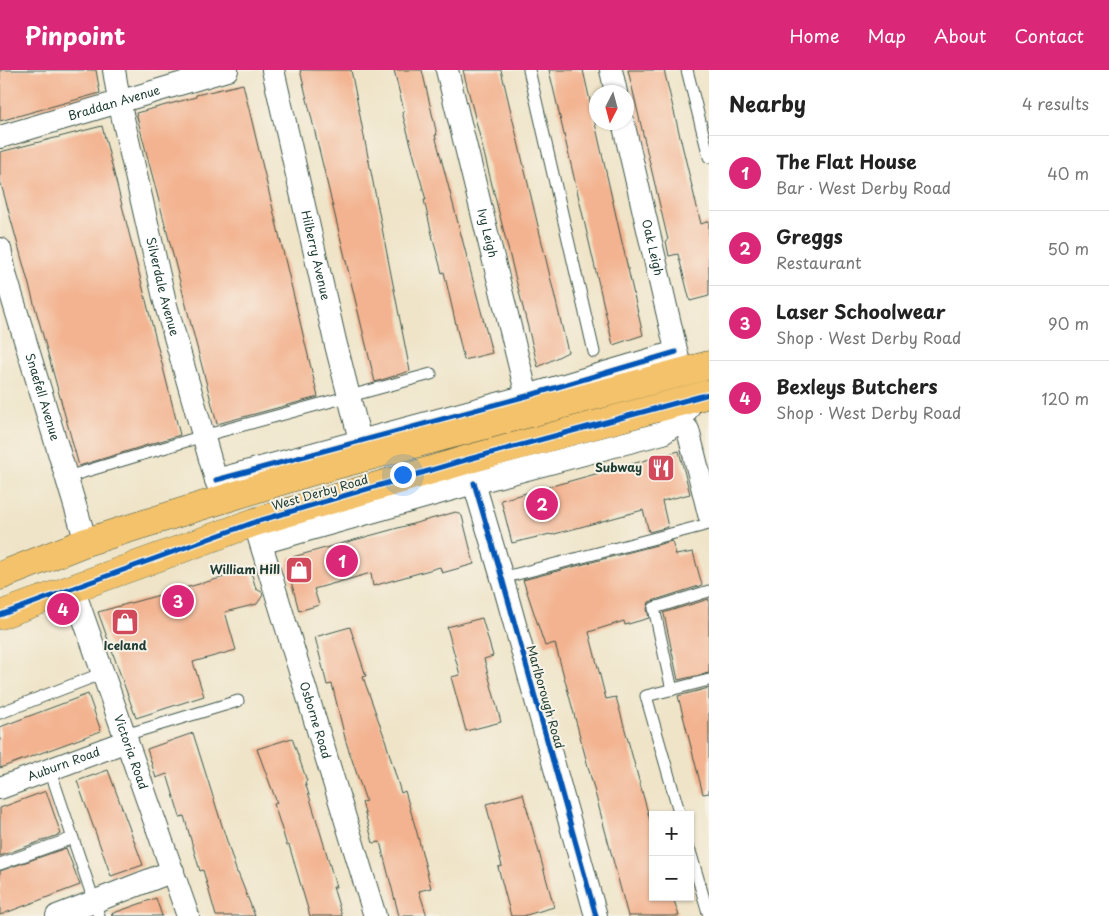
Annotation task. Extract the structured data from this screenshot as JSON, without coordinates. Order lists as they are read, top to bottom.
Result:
{
  "streets": {
    "highway": ["West Derby Road"],
    "street": [
      "Braddan Avenue",
      "Ivy Leigh",
      "Oak Leigh",
      "Hilberry Avenue",
      "Silverdale Avenue",
      "Snaefell Avenue",
      "Marlborough Road",
      "Osborne Road",
      "Victoria Road",
      "Auburn Road"
    ]
  },
  "crossings": [
    ["Braddan Avenue", "Silverdale Avenue"],
    ["Oak Leigh", "West Derby Road"],
    ["Silverdale Avenue", "West Derby Road"],
    ["Snaefell Avenue", "West Derby Road"],
    ["West Derby Road", "Marlborough Road"],
    ["West Derby Road", "Osborne Road"],
    ["West Derby Road", "Victoria Road"],
    ["Victoria Road", "Auburn Road"]
  ],
  "places": {
    "restaurant": ["Subway"],
    "shop": ["William Hill", "Iceland"]
  },
  "north": "bottom",
  "page": {
    "header": "Pinpoint",
    "nav": [
      "Home",
      "Map",
      "About",
      "Contact"
    ],
    "heading": ["Nearby", "4 results"],
    "list": [
      {
        "mark": "1",
        "name": "The Flat House",
        "note": "Bar · West Derby Road",
        "value": "40 m"
      },
      {
        "mark": "2",
        "name": "Greggs",
        "note": "Restaurant",
        "value": "50 m"
      },
      {
        "mark": "3",
        "name": "Laser Schoolwear",
        "note": "Shop · West Derby Road",
        "value": "90 m"
      },
      {
        "mark": "4",
        "name": "Bexleys Butchers",
        "note": "Shop · West Derby Road",
        "value": "120 m"
      }
    ],
    "pins": [
      "2",
      "1",
      "3",
      "4"
    ],
    "map_buttons": ["+", "−"]
  }
}
